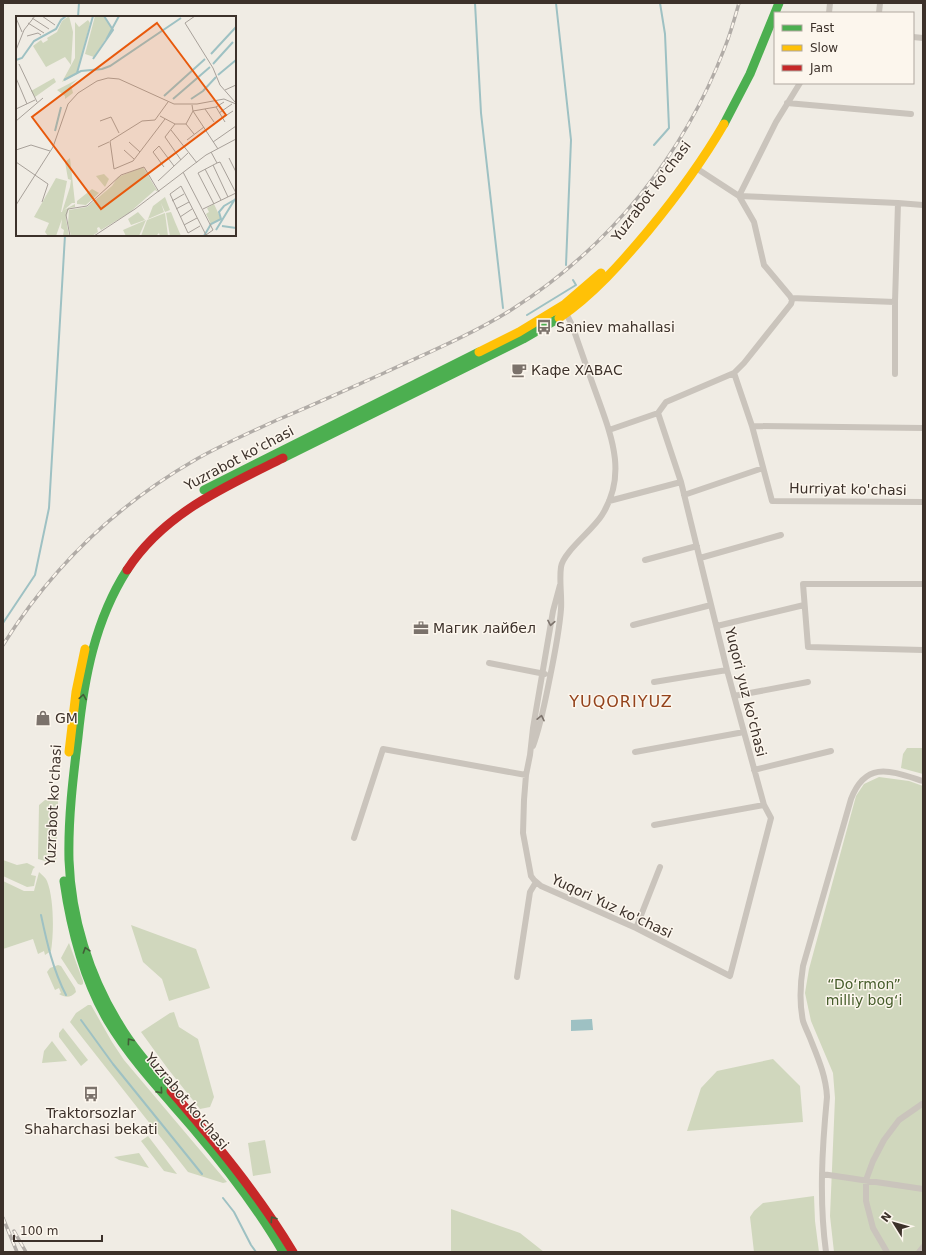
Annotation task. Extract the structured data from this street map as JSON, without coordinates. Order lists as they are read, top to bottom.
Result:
{
  "streets": {
    "main road": ["Yuzrabot ko'chasi"],
    "street": ["Hurriyat ko'chasi", "Yuqori yuz ko'chasi", "Yuqori Yuz ko'chasi"]
  },
  "crossings": [
    ["Yuzrabot ko'chasi", "Yuqori Yuz ko'chasi"],
    ["Yuqori yuz ko'chasi", "Yuqori Yuz ko'chasi"]
  ],
  "districts": ["YUQORIYUZ"],
  "parks": ["“Do‘rmon” milliy bog‘i"],
  "places": {
    "bus stop": ["Saniev mahallasi", "Traktorsozlar Shaharchasi bekati"],
    "cafe": ["Кафе ХАВАС"],
    "office": ["Магик лайбел"],
    "shop": ["GM"]
  },
  "legend": ["Fast", "Slow", "Jam"],
  "scale_bar": "100 m",
  "north": "top left"
}
